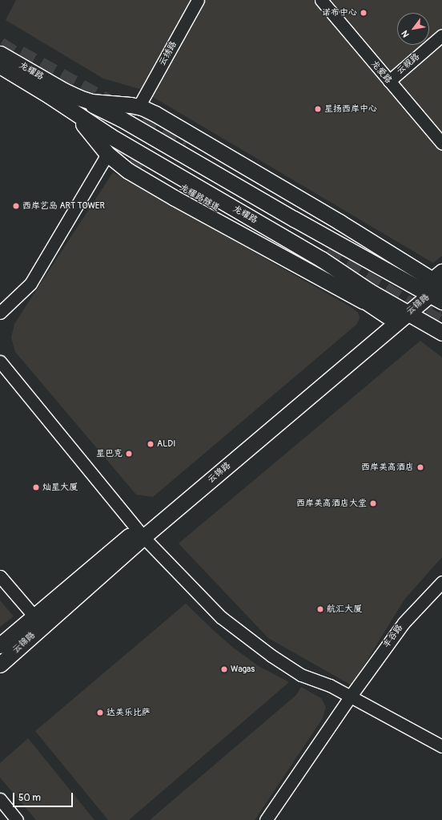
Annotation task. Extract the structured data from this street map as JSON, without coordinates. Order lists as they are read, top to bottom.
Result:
{
  "streets": {
    "main road": ["龙耀路", "龙耀路隧道", "云锦路"],
    "street": [
      "云绣路",
      "云视路",
      "龙爱路",
      "丰谷路"
    ]
  },
  "crossings": [
    ["云绣路", "龙耀路"],
    ["云视路", "龙爱路"],
    ["龙耀路", "龙耀路隧道"],
    ["龙耀路", "云锦路"]
  ],
  "places": [
    "诺布中心",
    "星扬西岸中心",
    "西岸艺岛 ART TOWER",
    "ALDI",
    "星巴克",
    "西岸美高酒店",
    "灿星大厦",
    "西岸美高酒店大堂",
    "航汇大厦",
    "Wagas",
    "达美乐比萨"
  ],
  "scale_bar": "50 m",
  "north": "bottom left"
}
